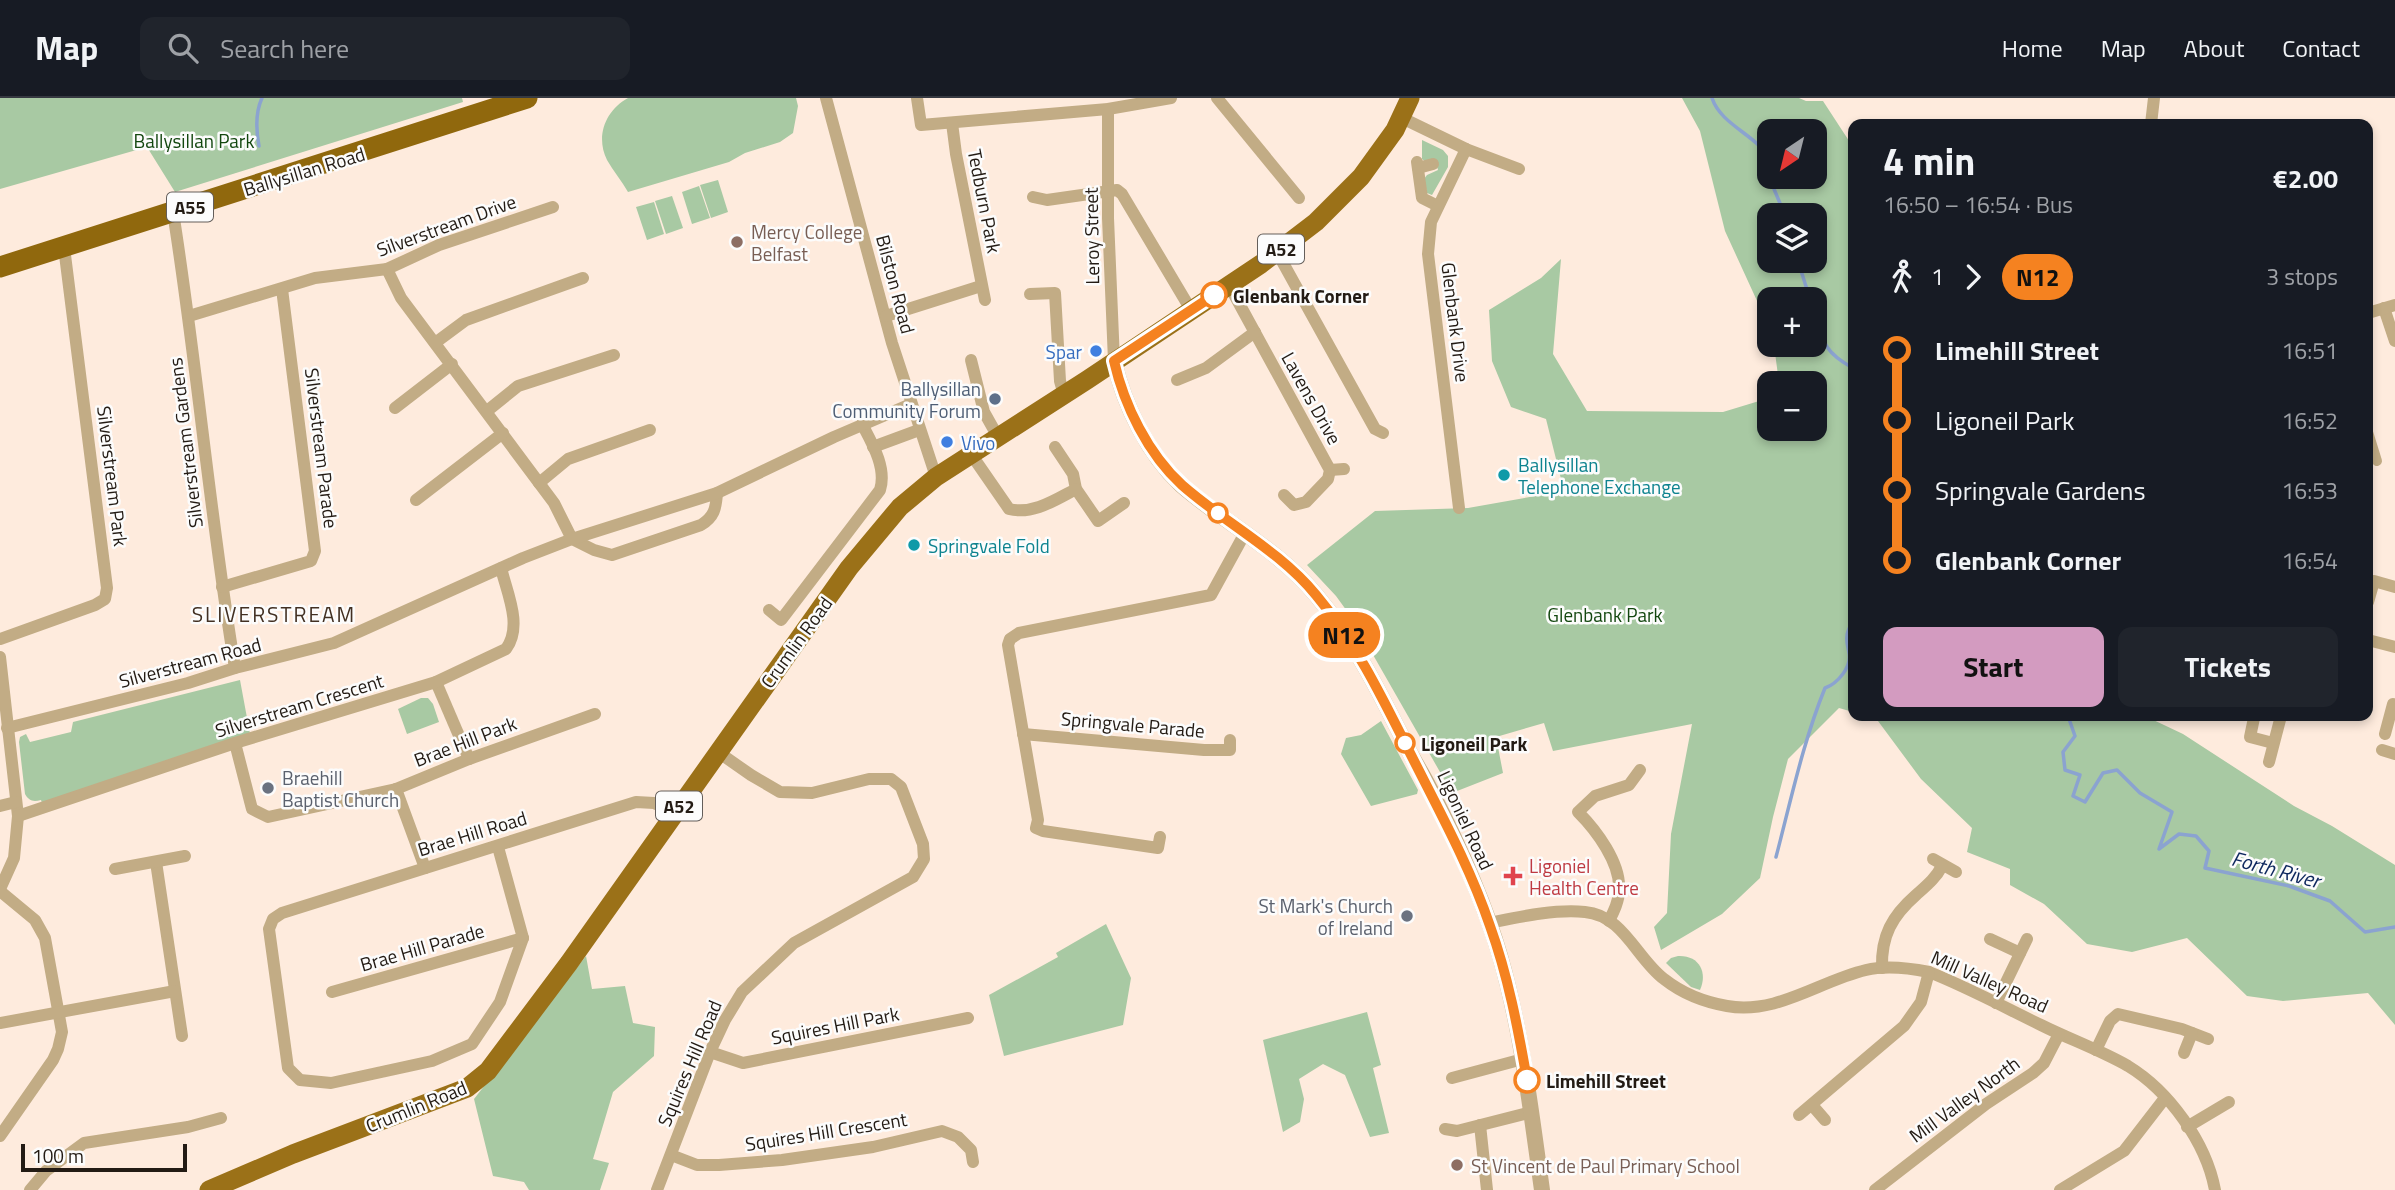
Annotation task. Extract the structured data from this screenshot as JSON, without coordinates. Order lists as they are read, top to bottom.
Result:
{
  "streets": {
    "highway": ["Ballysillan Road", "A55"],
    "main road": ["A52", "Crumlin Road"],
    "street": [
      "Tedburn Park",
      "Silverstream Drive",
      "Leroy Street",
      "Bilston Road",
      "Glenbank Drive",
      "Lavens Drive",
      "Silverstream Gardens",
      "Silverstream Parade",
      "Silverstream Park",
      "Silverstream Road",
      "Silverstream Crescent",
      "Springvale Parade",
      "Brae Hill Park",
      "Ligoniel Road",
      "Brae Hill Road",
      "Brae Hill Parade",
      "Mill Valley Road",
      "Squires Hill Park",
      "Squires Hill Road",
      "Mill Valley North",
      "Squires Hill Crescent"
    ]
  },
  "crossings": [
    ["Ballysillan Road", "Silverstream Gardens"],
    ["Ballysillan Road", "Silverstream Park"],
    ["Silverstream Drive", "Silverstream Gardens"],
    ["Silverstream Drive", "Silverstream Parade"],
    ["Leroy Street", "Crumlin Road"],
    ["Leroy Street", "Ligoniel Road"],
    ["Bilston Road", "Crumlin Road"],
    ["Bilston Road", "Silverstream Road"],
    ["Lavens Drive", "Crumlin Road"],
    ["Silverstream Gardens", "Silverstream Parade"],
    ["Silverstream Gardens", "Silverstream Road"],
    ["Crumlin Road", "Ligoniel Road"],
    ["Crumlin Road", "Brae Hill Road"],
    ["Crumlin Road", "Squires Hill Road"],
    ["Silverstream Road", "Silverstream Crescent"],
    ["Silverstream Crescent", "Brae Hill Park"],
    ["Ligoniel Road", "Mill Valley Road"],
    ["Brae Hill Road", "Brae Hill Parade"],
    ["Mill Valley Road", "Mill Valley North"],
    ["Squires Hill Park", "Squires Hill Road"],
    ["Squires Hill Road", "Squires Hill Crescent"]
  ],
  "districts": ["SLIVERSTREAM"],
  "water": ["Forth River"],
  "parks": ["Ballysillan Park", "Glenbank Park"],
  "places": {
    "other": [
      "Mercy College Belfast",
      "Glenbank Corner",
      "Spar",
      "Ballysillan Community Forum",
      "Vivo",
      "Ballysillan Telephone Exchange",
      "Springvale Fold",
      "Ligoneil Park",
      "Braehill Baptist Church",
      "St Mark's Church of Ireland",
      "Limehill Street",
      "St Vincent de Paul Primary School"
    ],
    "health": ["Ligoniel Health Centre"]
  },
  "lines": ["bus line N12"],
  "scale_bar": "100 m",
  "north": "bottom left",
  "page": {
    "header": "Map",
    "search": "Search here",
    "nav": [
      "Home",
      "Map",
      "About",
      "Contact"
    ],
    "on_map": "N12",
    "map_buttons": ["+", "−"],
    "heading": ["4 min", "16:50 – 16:54 · Bus", "€2.00"],
    "legs": ["1", "N12", "3 stops"],
    "list": [
      {
        "name": "Limehill Street",
        "value": "16:51"
      },
      {
        "name": "Ligoneil Park",
        "value": "16:52"
      },
      {
        "name": "Springvale Gardens",
        "value": "16:53"
      },
      {
        "name": "Glenbank Corner",
        "value": "16:54"
      }
    ],
    "buttons": ["Start", "Tickets"],
    "scale": "100 m"
  }
}
